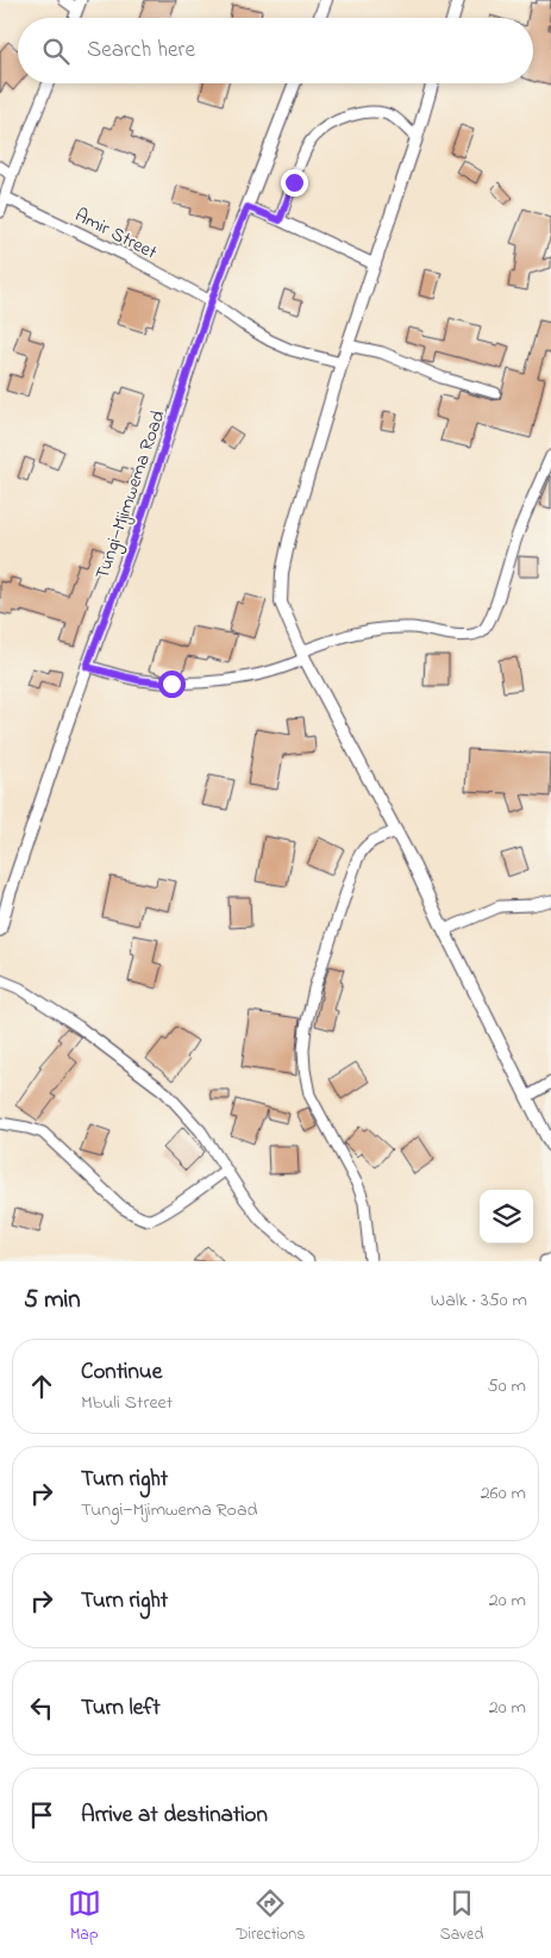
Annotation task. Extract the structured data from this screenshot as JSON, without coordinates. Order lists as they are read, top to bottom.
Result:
{
  "streets": {
    "street": ["Amir Street", "Tungi—Mjimwema Road"]
  },
  "crossings": [
    ["Amir Street", "Tungi—Mjimwema Road"]
  ],
  "page": {
    "search": "Search here",
    "heading": ["5 min", "Walk · 350 m"],
    "list": [
      ["Continue", "Mbuli Street", "50 m"],
      ["Turn right", "Tungi—Mjimwema Road", "260 m"],
      ["Turn right", "20 m"],
      ["Turn left", "20 m"],
      "Arrive at destination"
    ],
    "nav": ["Map", "Directions", "Saved"]
  }
}
